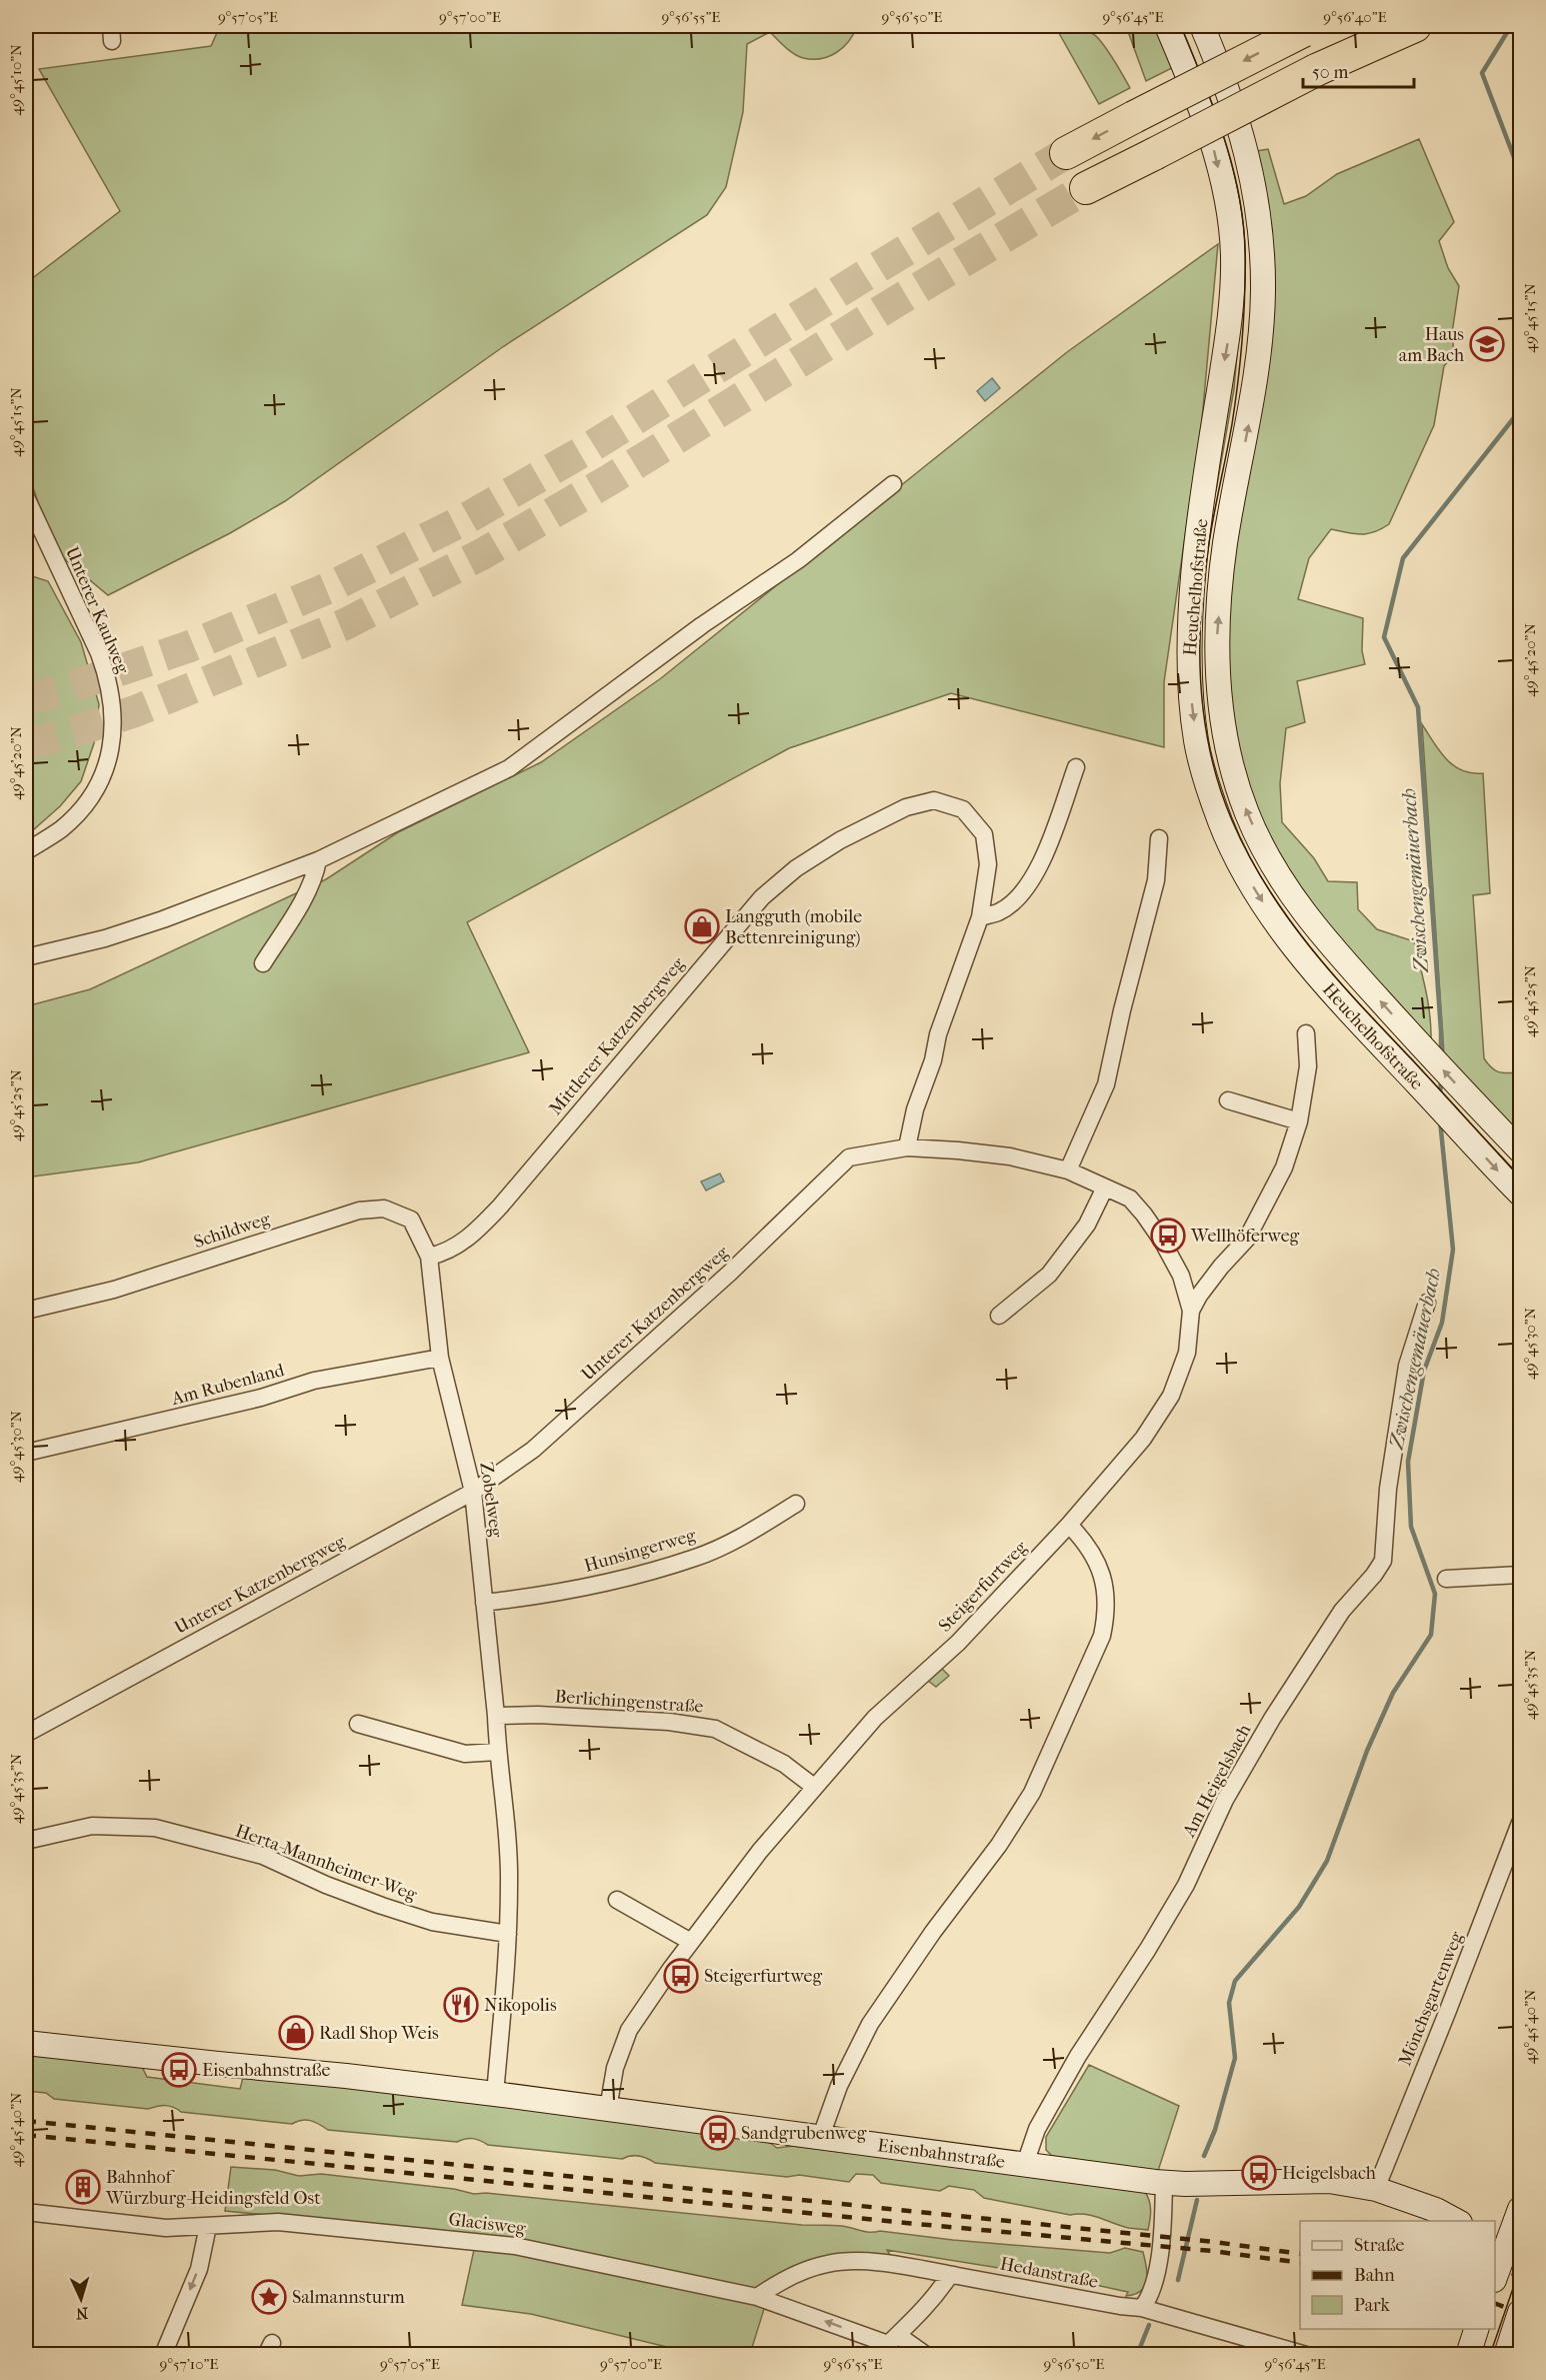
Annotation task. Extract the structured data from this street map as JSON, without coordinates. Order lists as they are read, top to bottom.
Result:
{
  "streets": {
    "main road": ["Heuchelhofstraße", "Eisenbahnstraße"],
    "street": [
      "Unterer Kaulweg",
      "Mittlerer Katzenbergweg",
      "Schildweg",
      "Unterer Katzenbergweg",
      "Am Rubenland",
      "Zobelweg",
      "Hunsingerweg",
      "Steigerfurtweg",
      "Berlichingenstraße",
      "Am Heigelsbach",
      "Herta-Mannheimer-Weg",
      "Mönchsgartenweg",
      "Glacisweg",
      "Hedanstraße"
    ]
  },
  "crossings": [
    ["Mittlerer Katzenbergweg", "Schildweg"],
    ["Mittlerer Katzenbergweg", "Unterer Katzenbergweg"],
    ["Mittlerer Katzenbergweg", "Zobelweg"],
    ["Schildweg", "Zobelweg"],
    ["Unterer Katzenbergweg", "Zobelweg"],
    ["Unterer Katzenbergweg", "Steigerfurtweg"],
    ["Am Rubenland", "Zobelweg"],
    ["Zobelweg", "Hunsingerweg"],
    ["Zobelweg", "Berlichingenstraße"],
    ["Zobelweg", "Herta-Mannheimer-Weg"],
    ["Zobelweg", "Eisenbahnstraße"],
    ["Steigerfurtweg", "Berlichingenstraße"],
    ["Steigerfurtweg", "Eisenbahnstraße"],
    ["Am Heigelsbach", "Eisenbahnstraße"],
    ["Mönchsgartenweg", "Eisenbahnstraße"]
  ],
  "water": ["Zwischengemäuerbach"],
  "places": {
    "school or university": ["Haus am Bach"],
    "shop": ["Langguth (mobile Bettenreinigung)", "Radl Shop Weis"],
    "bus stop": [
      "Wellhöferweg",
      "Steigerfurtweg",
      "Eisenbahnstraße",
      "Sandgrubenweg",
      "Heigelsbach"
    ],
    "restaurant": ["Nikopolis"],
    "building": ["Bahnhof Würzburg-Heidingsfeld Ost"],
    "place": ["Salmannsturm"]
  },
  "legend": ["Straße", "Bahn", "Park"],
  "scale_bar": "50 m",
  "north": "bottom",
  "coordinates": [
    "9°57'05\"E",
    "9°57'00\"E",
    "9°56'55\"E",
    "9°56'50\"E",
    "9°56'45\"E",
    "9°56'40\"E",
    "49°45'10\"N",
    "49°45'15\"N",
    "49°45'20\"N",
    "49°45'25\"N",
    "49°45'30\"N",
    "49°45'35\"N",
    "49°45'40\"N",
    "9°57'10\"E"
  ]
}
